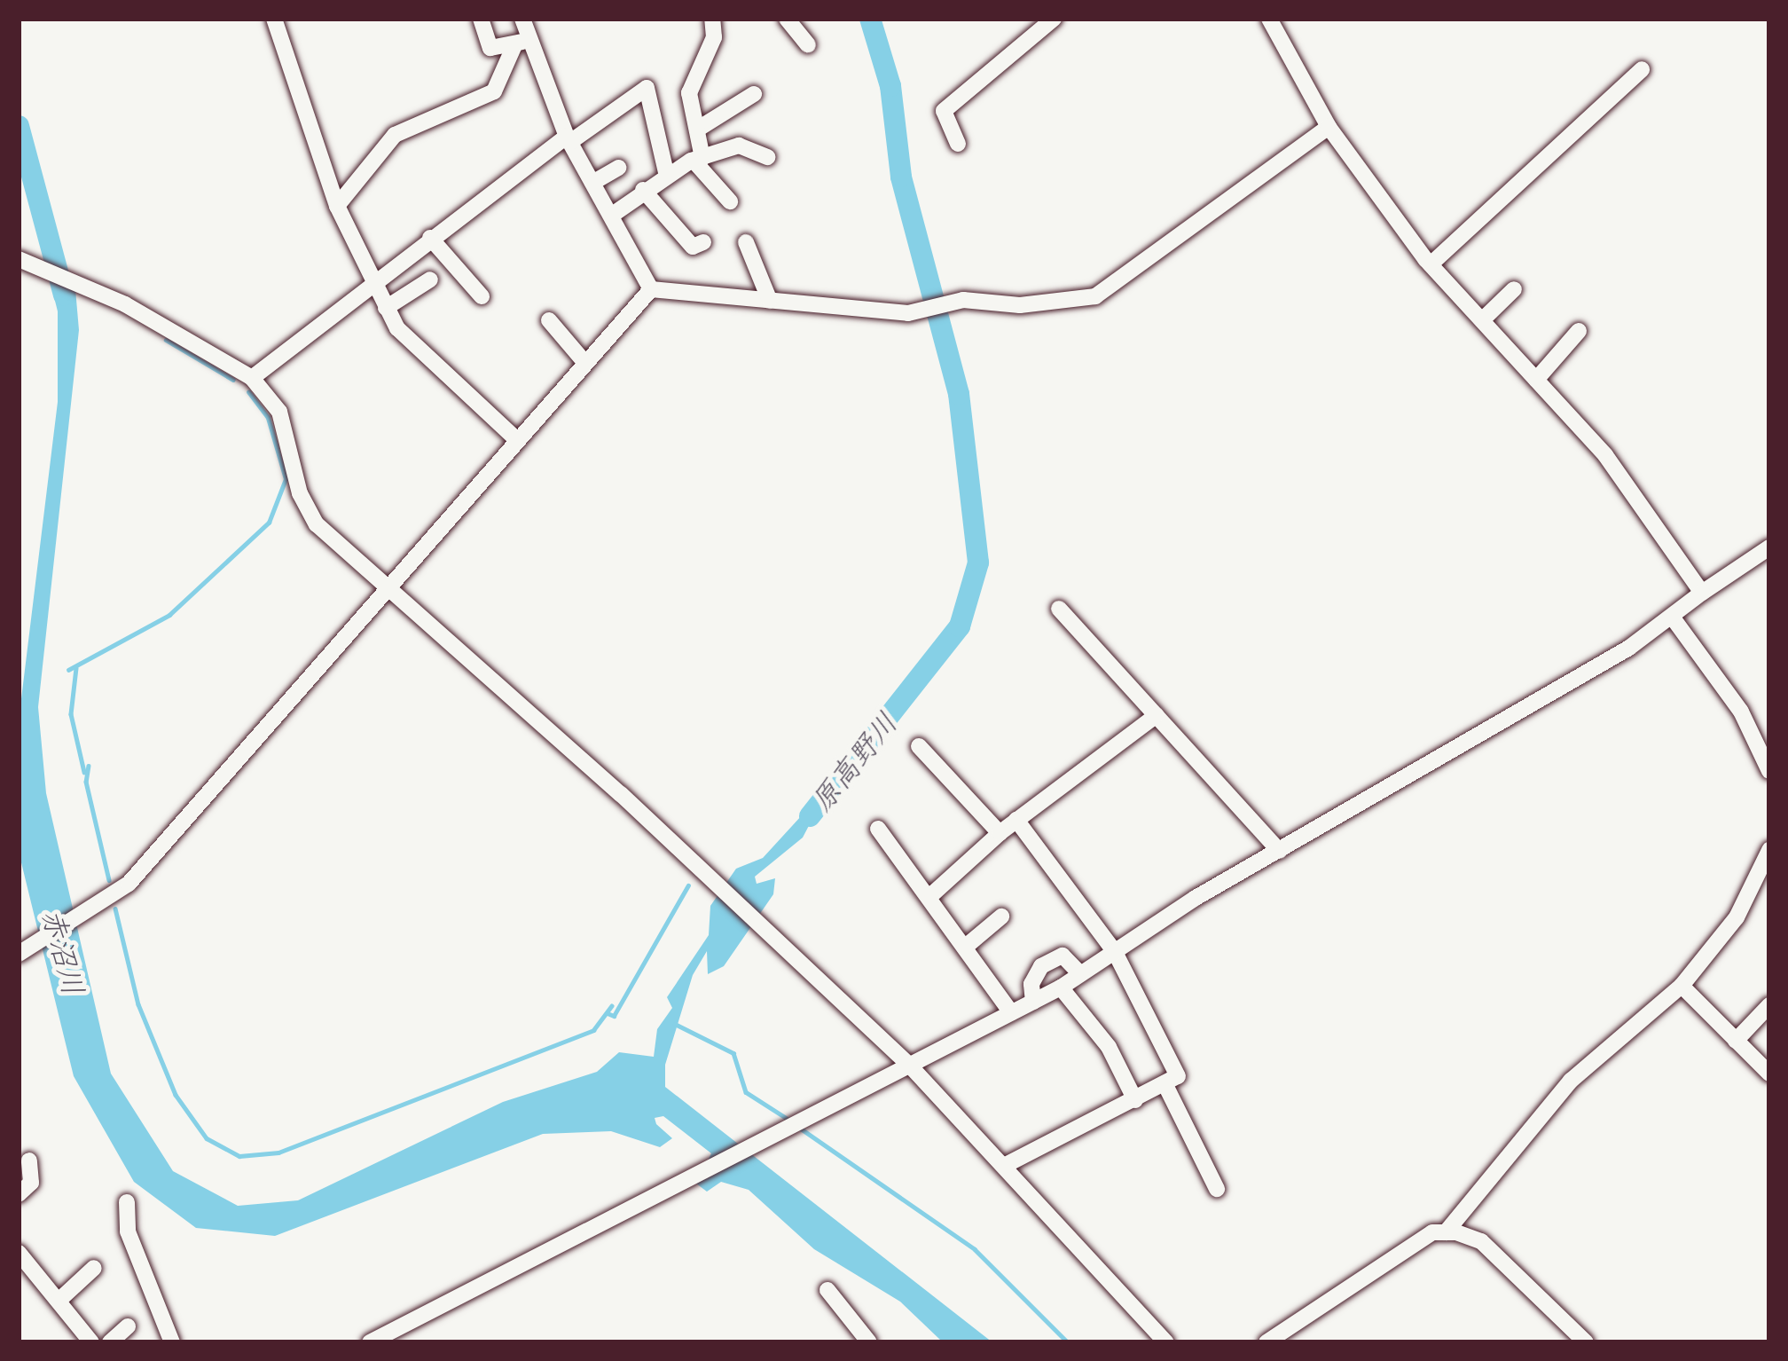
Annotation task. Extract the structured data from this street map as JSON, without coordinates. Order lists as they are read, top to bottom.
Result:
{
  "water": ["原高野川", "赤沼川"]
}
